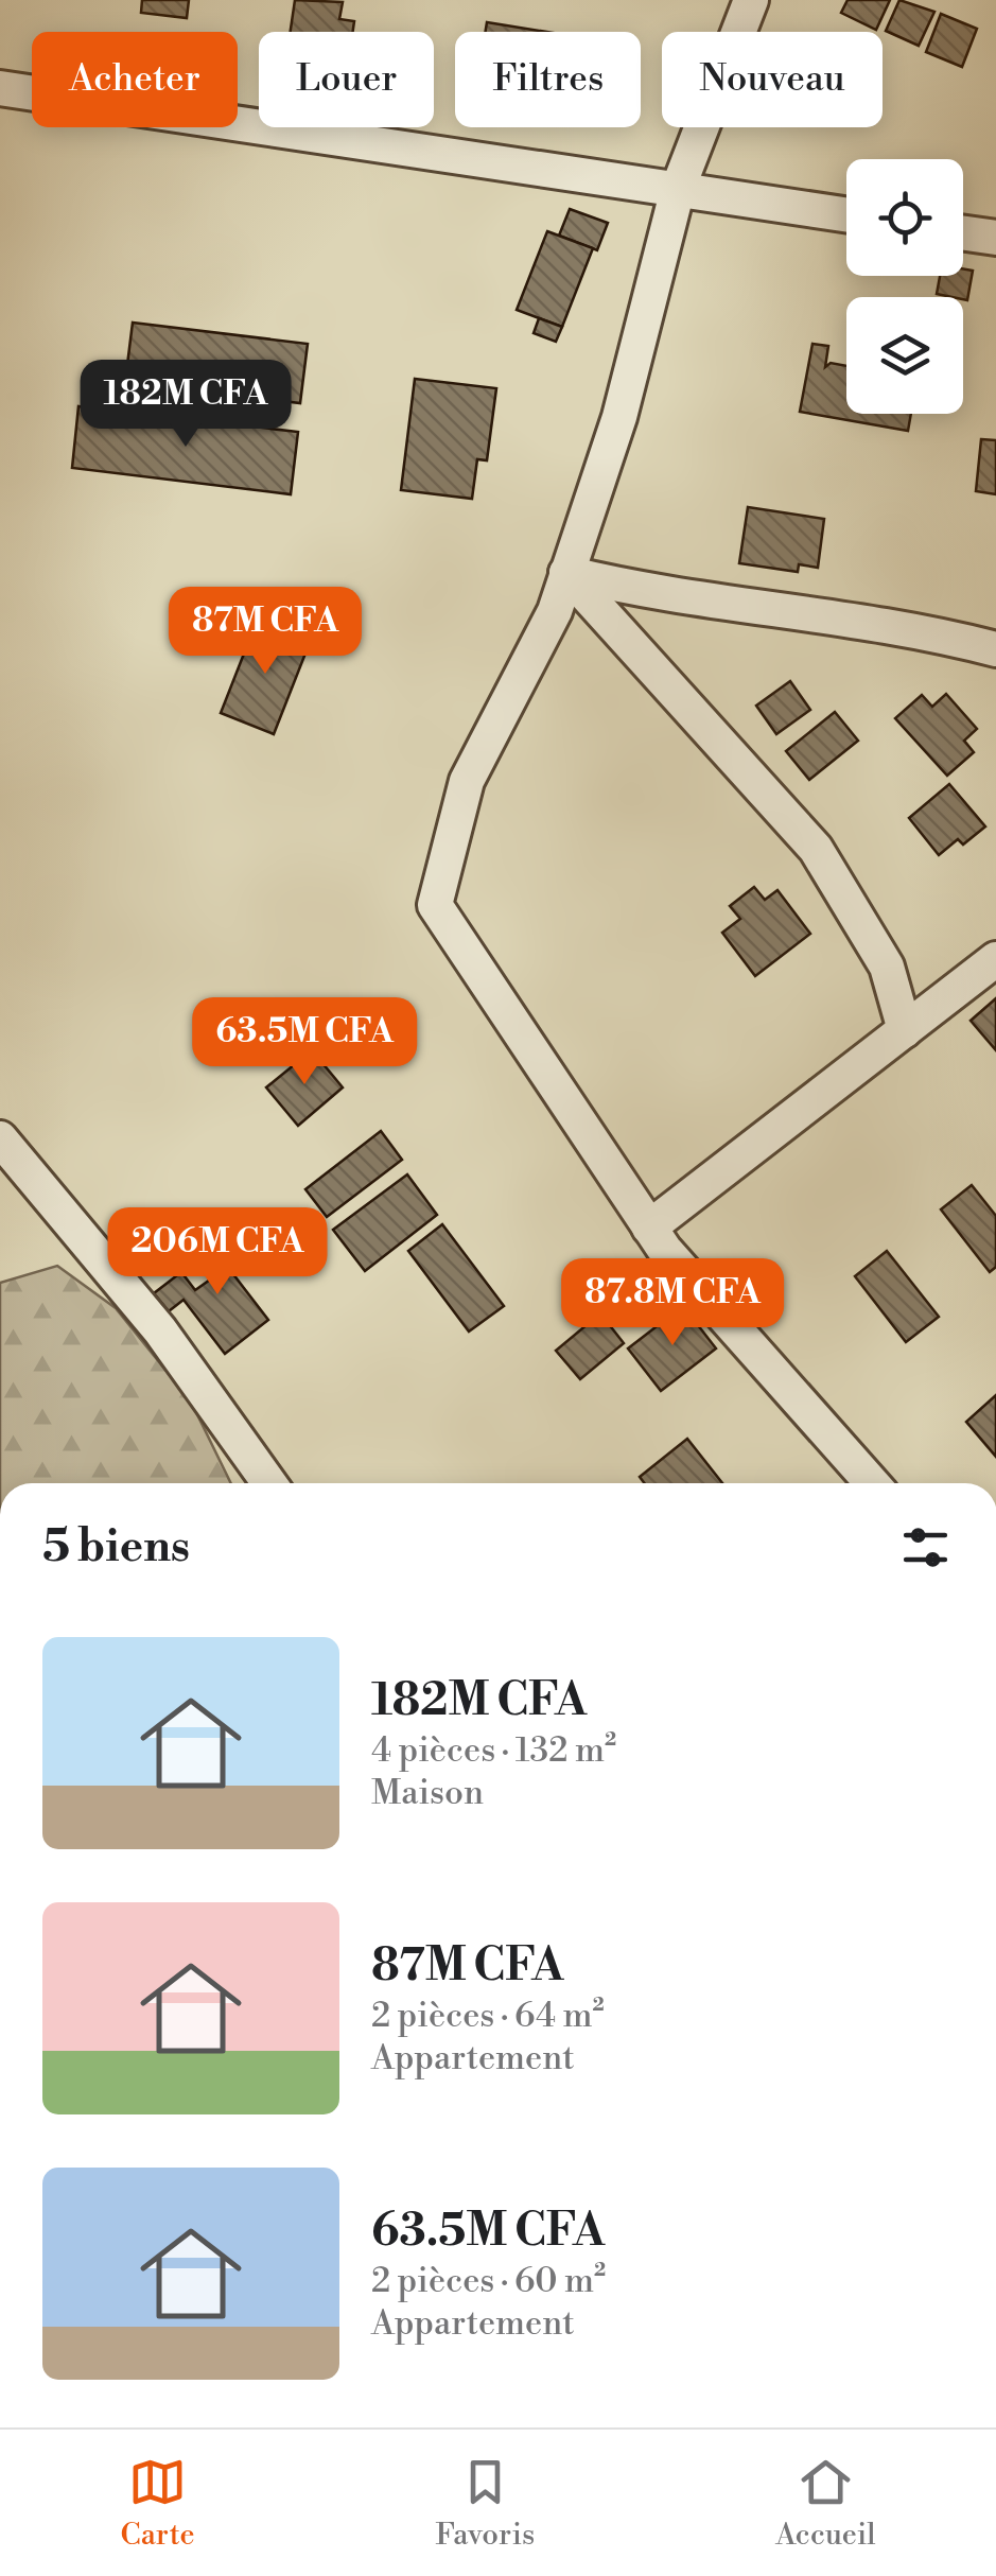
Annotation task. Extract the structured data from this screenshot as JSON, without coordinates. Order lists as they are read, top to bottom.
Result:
{
  "page": {
    "chip": [
      "Acheter",
      "Louer",
      "Filtres",
      "Nouveau"
    ],
    "price": [
      "182M CFA",
      "87M CFA",
      "63.5M CFA",
      "206M CFA",
      "87.8M CFA"
    ],
    "heading": "5 biens",
    "list": [
      {
        "name": "182M CFA",
        "note": "4 pièces · 132 m² · Maison"
      },
      {
        "name": "87M CFA",
        "note": "2 pièces · 64 m² · Appartement"
      },
      {
        "name": "63.5M CFA",
        "note": "2 pièces · 60 m² · Appartement"
      }
    ],
    "tabs": ["Carte", "Favoris", "Accueil"]
  }
}
